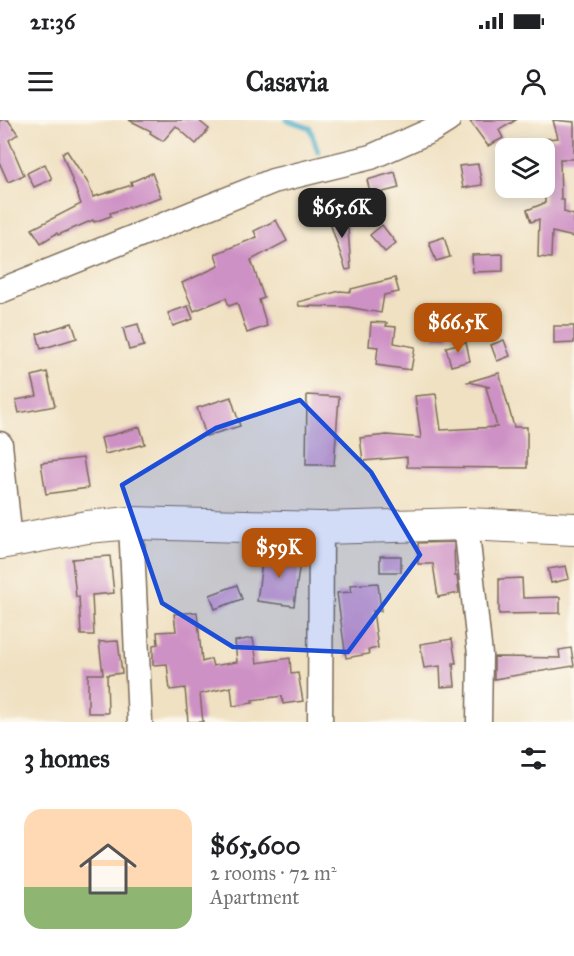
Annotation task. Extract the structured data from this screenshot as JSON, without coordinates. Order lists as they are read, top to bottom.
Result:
{
  "page": {
    "status": "21:36",
    "header": "Casavia",
    "price": ["$65.6K", "$66.5K", "$59K"],
    "heading": "3 homes",
    "list": [
      {
        "name": "$65,600",
        "note": "2 rooms · 72 m² · Apartment"
      }
    ]
  }
}
